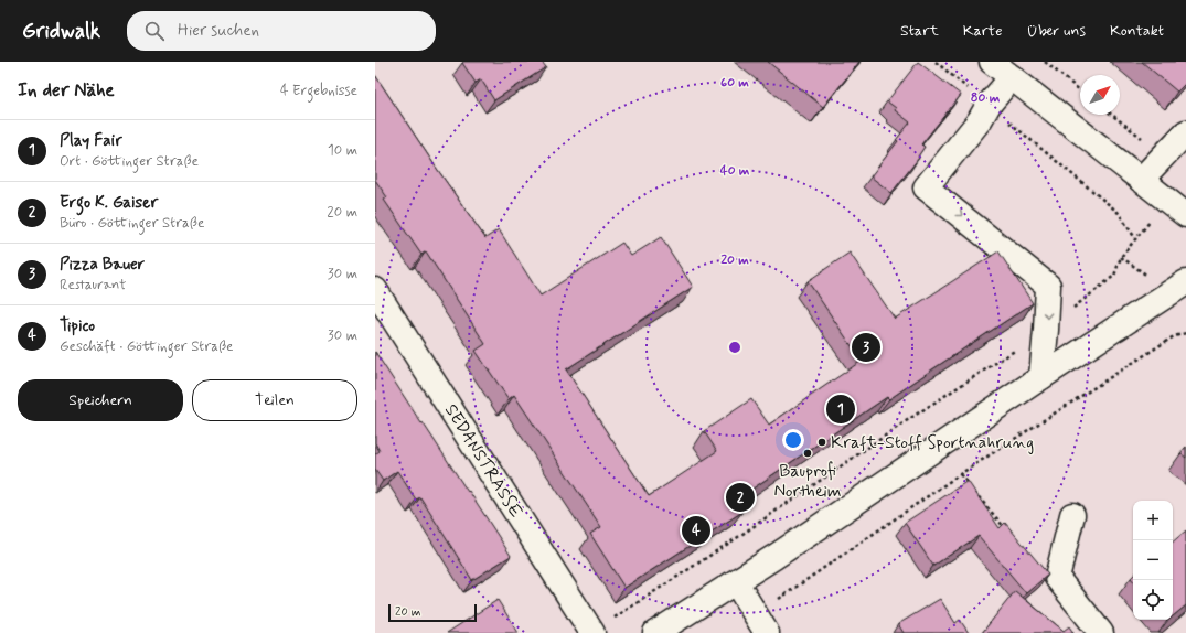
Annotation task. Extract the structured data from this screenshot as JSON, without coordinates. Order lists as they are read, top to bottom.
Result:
{
  "streets": {
    "main road": ["SEDANSTRASSE"]
  },
  "places": ["Kraft-Stoff Sportnahrung", "Bauprofi Northeim"],
  "scale_bar": "20 m",
  "north": "top right",
  "page": {
    "header": "Gridwalk",
    "search": "Hier suchen",
    "nav": [
      "Start",
      "Karte",
      "Über uns",
      "Kontakt"
    ],
    "heading": ["In der Nähe", "4 Ergebnisse"],
    "list": [
      {
        "mark": "1",
        "name": "Play Fair",
        "note": "Ort · Göttinger Straße",
        "value": "10 m"
      },
      {
        "mark": "2",
        "name": "Ergo K. Gaiser",
        "note": "Büro · Göttinger Straße",
        "value": "20 m"
      },
      {
        "mark": "3",
        "name": "Pizza Bauer",
        "note": "Restaurant",
        "value": "30 m"
      },
      {
        "mark": "4",
        "name": "Tipico",
        "note": "Geschäft · Göttinger Straße",
        "value": "30 m"
      }
    ],
    "pins": [
      "3",
      "1",
      "2",
      "4"
    ],
    "buttons": ["Speichern", "Teilen"],
    "map_buttons": ["+", "−"],
    "scale": "20 m"
  },
  "rings": [
    "60 m",
    "80 m",
    "40 m",
    "20 m"
  ]
}
